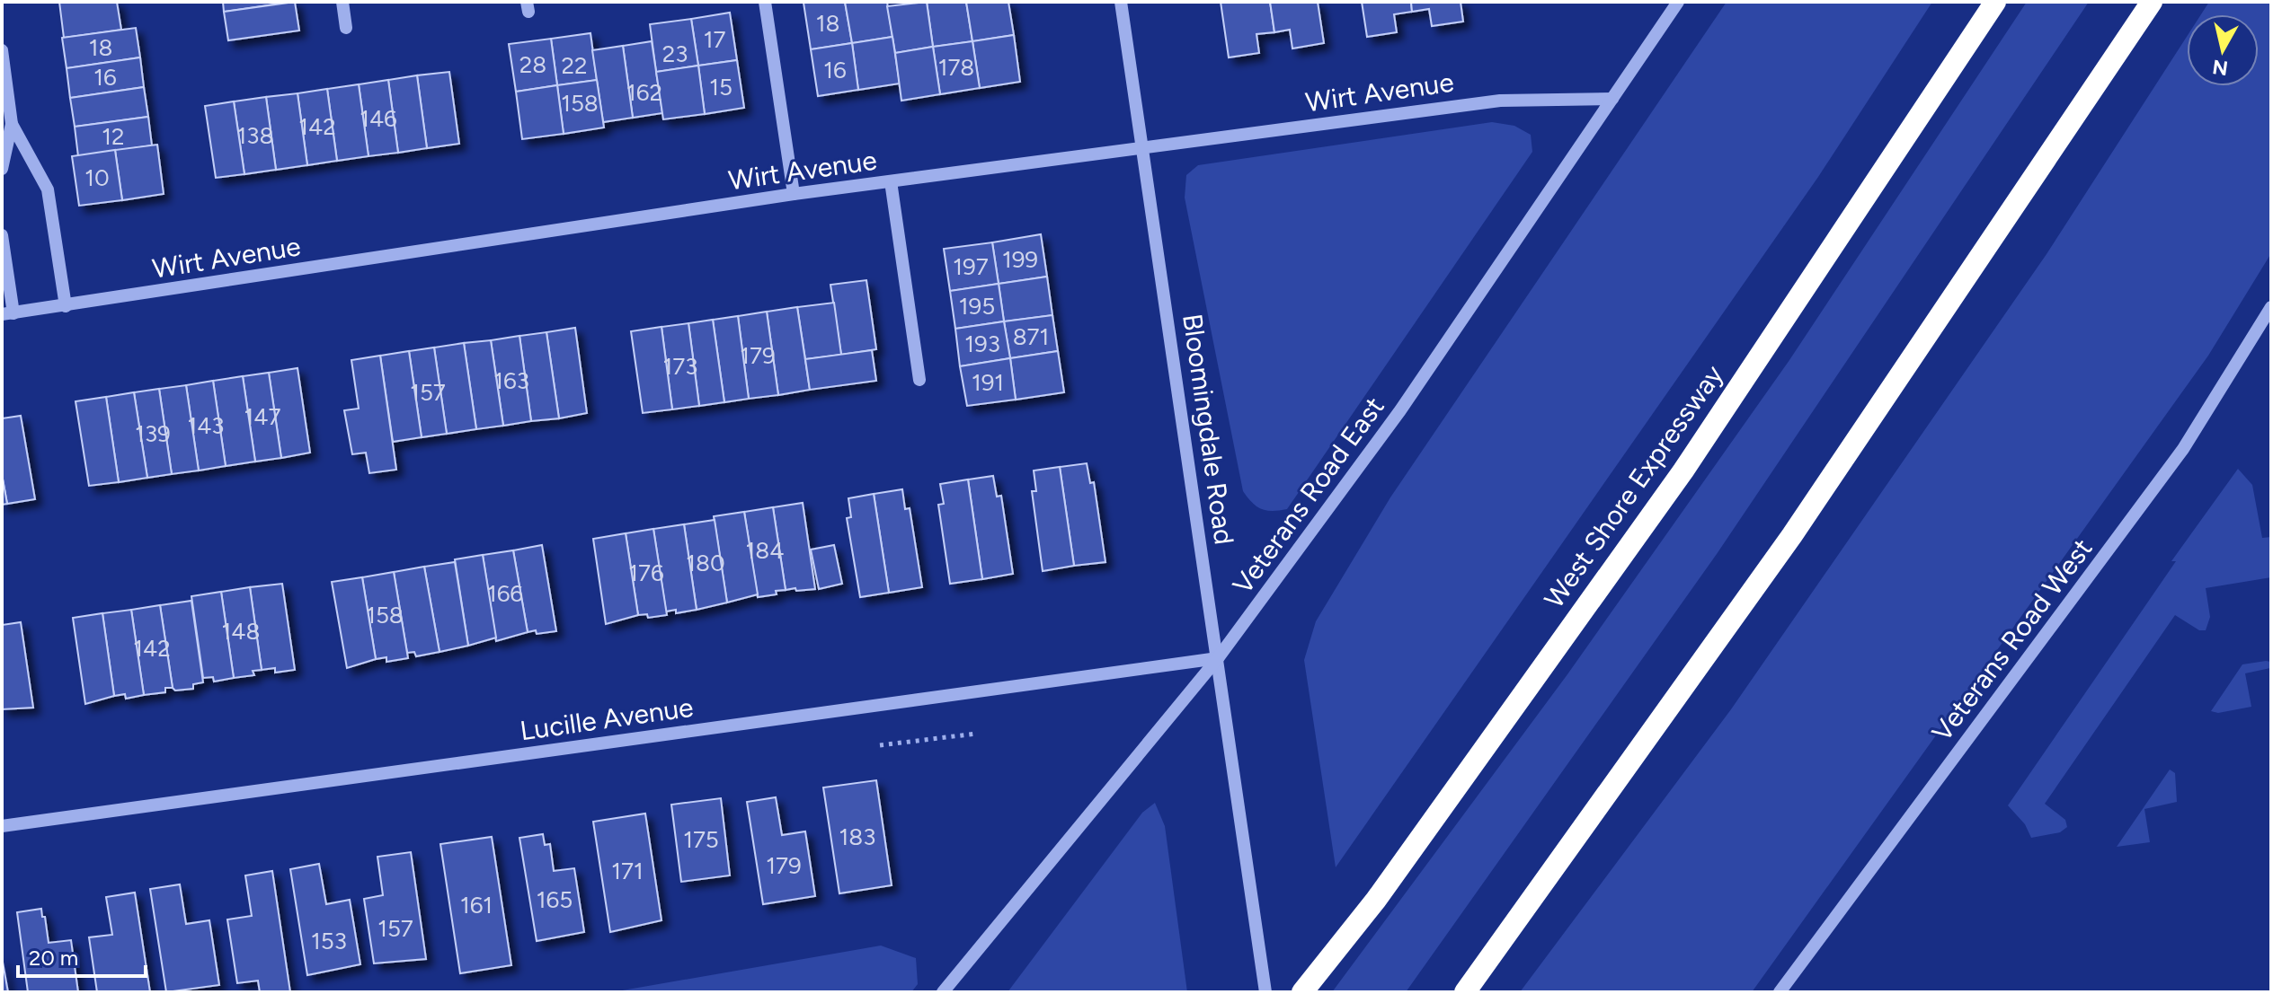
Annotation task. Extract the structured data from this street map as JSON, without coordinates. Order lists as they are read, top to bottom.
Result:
{
  "streets": {
    "highway": ["West Shore Expressway"],
    "street": [
      "Wirt Avenue",
      "Bloomingdale Road",
      "Veterans Road East",
      "Veterans Road West",
      "Lucille Avenue"
    ]
  },
  "crossings": [
    ["Wirt Avenue", "Bloomingdale Road"],
    ["Wirt Avenue", "Veterans Road East"],
    ["Bloomingdale Road", "Veterans Road East"],
    ["Bloomingdale Road", "Lucille Avenue"],
    ["Veterans Road East", "Lucille Avenue"]
  ],
  "house_numbers": [
    "18",
    "17",
    "18",
    "23",
    "28",
    "22",
    "178",
    "16",
    "16",
    "15",
    "162",
    "158",
    "146",
    "142",
    "138",
    "12",
    "10",
    "199",
    "197",
    "195",
    "871",
    "193",
    "179",
    "173",
    "163",
    "191",
    "157",
    "147",
    "143",
    "139",
    "184",
    "180",
    "176",
    "166",
    "158",
    "148",
    "142",
    "183",
    "175",
    "179",
    "171",
    "165",
    "161",
    "157",
    "153"
  ],
  "scale_bar": "20 m",
  "north": "bottom"
}
